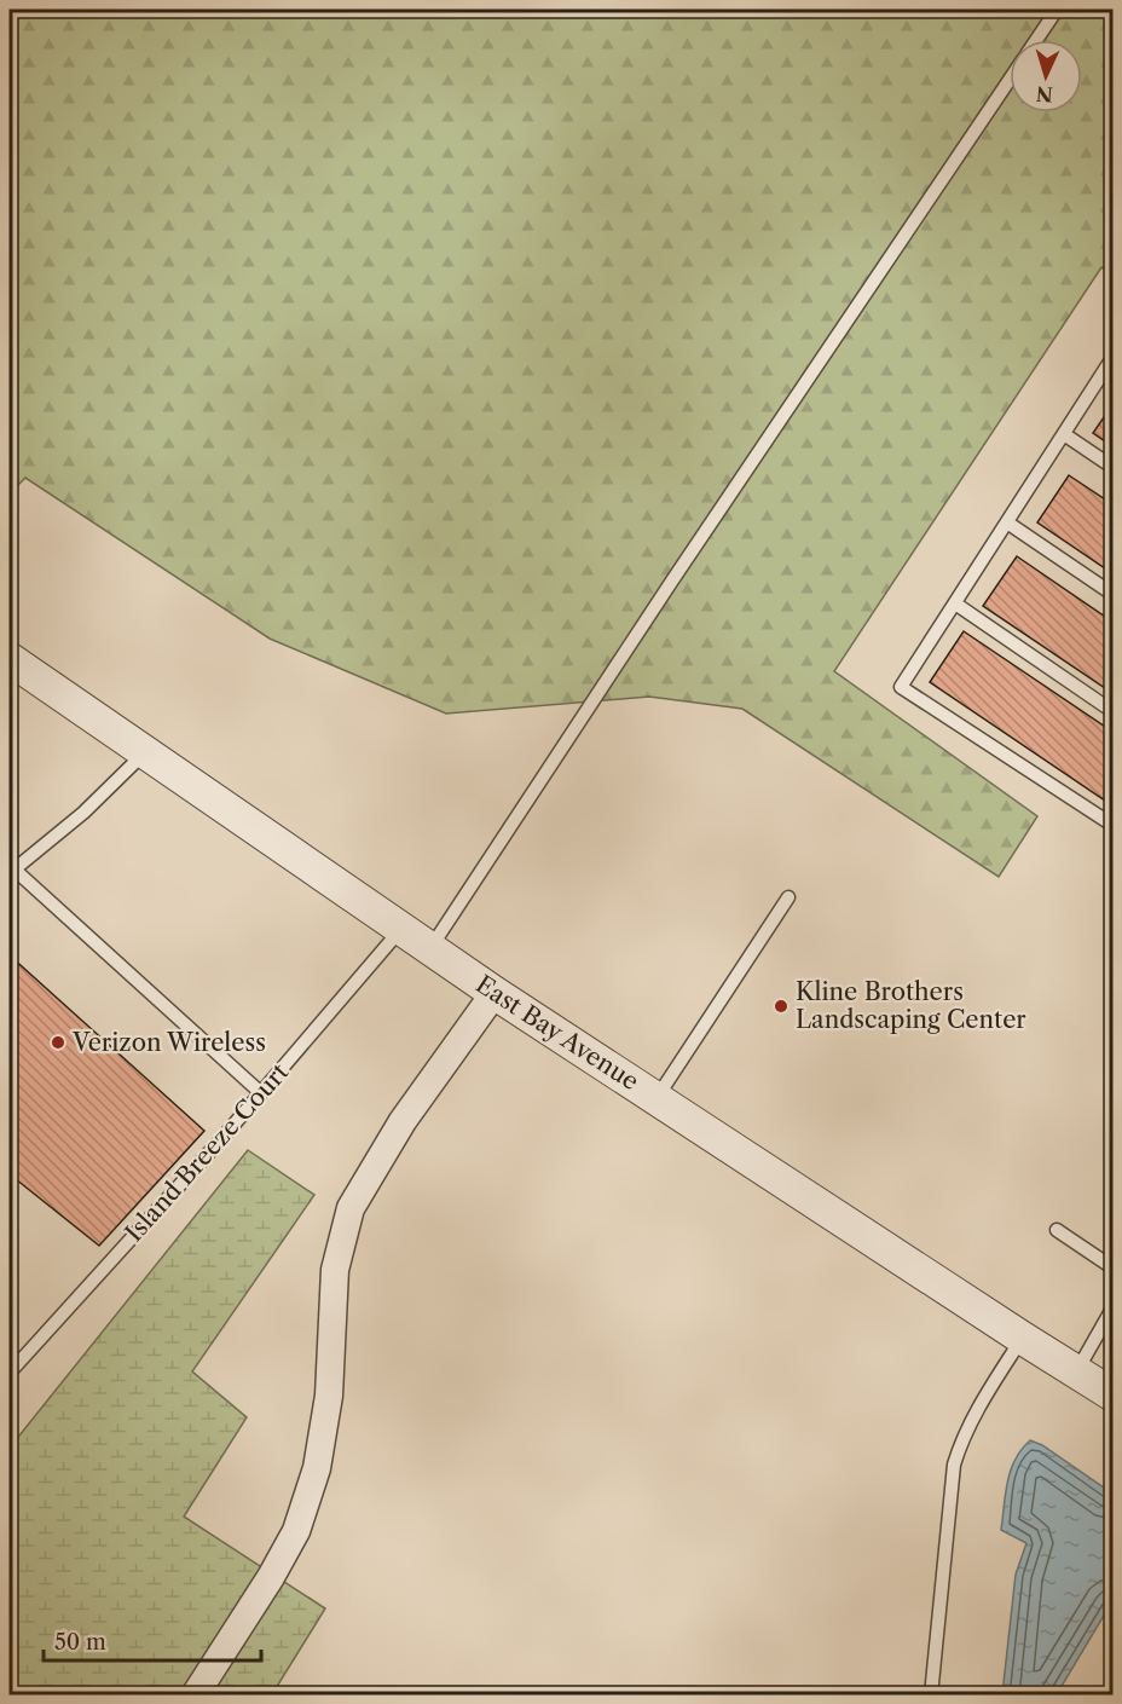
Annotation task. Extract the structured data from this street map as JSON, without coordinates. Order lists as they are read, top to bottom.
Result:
{
  "streets": {
    "street": ["East Bay Avenue"],
    "lane": ["Island Breeze Court"]
  },
  "crossings": [
    ["East Bay Avenue", "Island Breeze Court"]
  ],
  "places": ["Kline Brothers Landscaping Center", "Verizon Wireless"],
  "scale_bar": "50 m",
  "north": "bottom"
}
